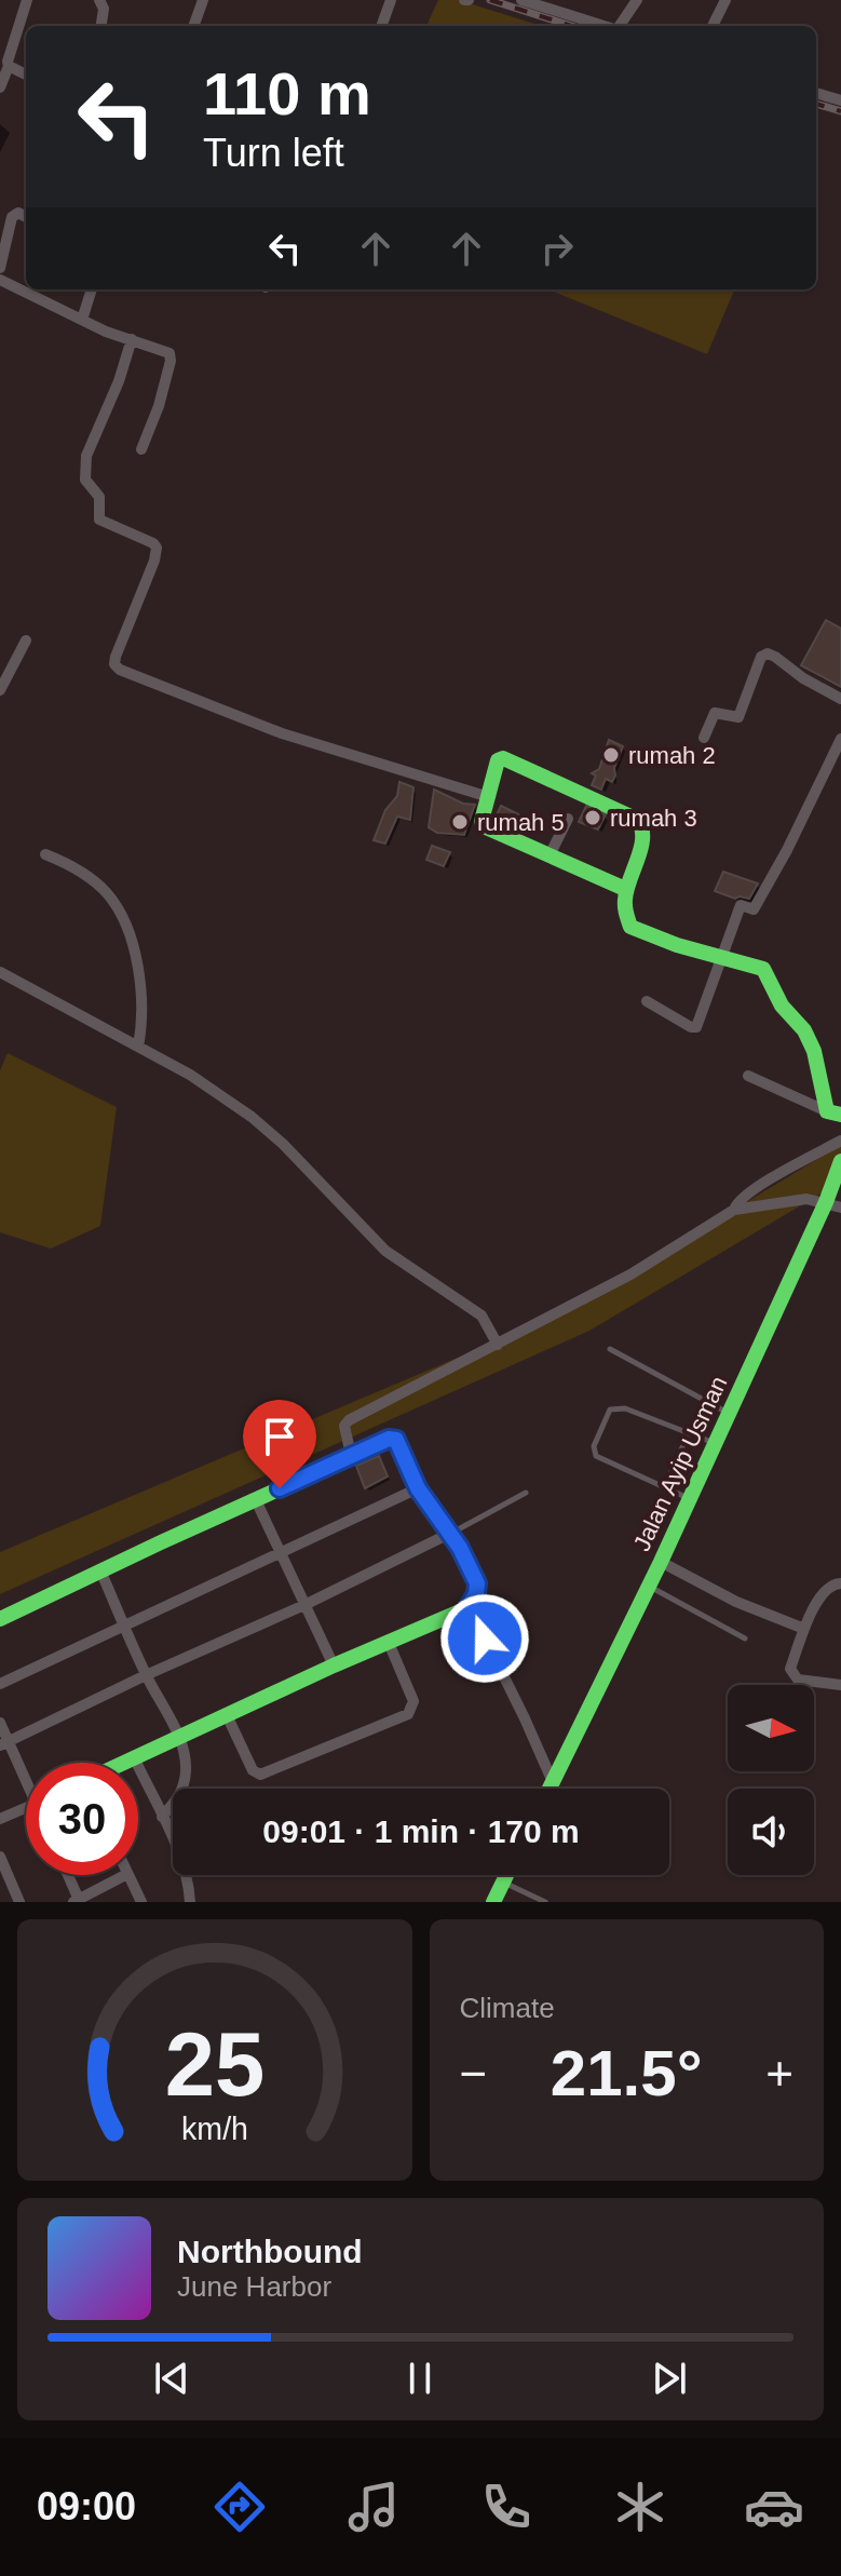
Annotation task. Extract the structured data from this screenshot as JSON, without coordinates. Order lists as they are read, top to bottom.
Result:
{
  "streets": {
    "street": ["Jalan Ayip Usman"]
  },
  "places": ["rumah 2", "rumah 3", "rumah 5"],
  "north": "right",
  "page": {
    "turn": ["110 m", "Turn left"],
    "limit": "30",
    "trip": "09:01 · 1 min · 170 m",
    "tile": "Climate",
    "heat": ["−", "21.5°", "+"],
    "song": ["Northbound", "June Harbor"],
    "tabs": "09:00",
    "gauge": ["25", "km/h"]
  }
}
